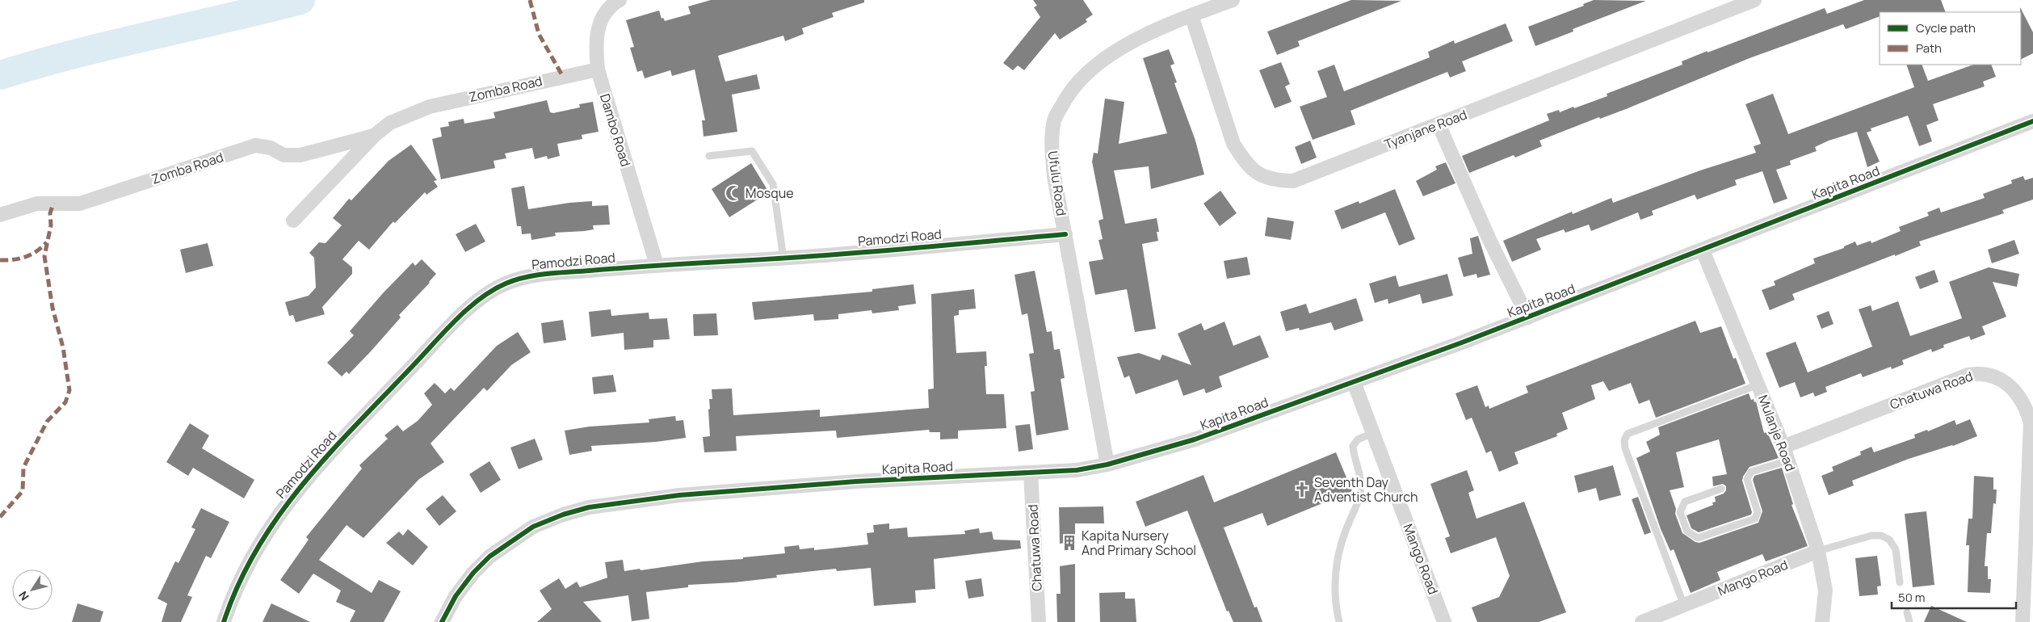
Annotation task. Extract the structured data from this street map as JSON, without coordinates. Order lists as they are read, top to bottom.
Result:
{
  "streets": {
    "street": [
      "Zomba Road",
      "Tyanjane Road",
      "Dambo Road",
      "Kapita Road",
      "Ufulu Road",
      "Pamodzi Road",
      "Chatuwa Road",
      "Mulanje Road",
      "Mango Road"
    ]
  },
  "crossings": [
    ["Zomba Road", "Dambo Road"],
    ["Tyanjane Road", "Ufulu Road"],
    ["Dambo Road", "Pamodzi Road"],
    ["Kapita Road", "Ufulu Road"],
    ["Kapita Road", "Chatuwa Road"],
    ["Kapita Road", "Mulanje Road"],
    ["Kapita Road", "Mango Road"],
    ["Ufulu Road", "Pamodzi Road"],
    ["Chatuwa Road", "Mulanje Road"],
    ["Mulanje Road", "Mango Road"]
  ],
  "places": {
    "mosque": ["Mosque"],
    "church": ["Seventh Day Adventist Church"],
    "building": ["Kapita Nursery And Primary School"]
  },
  "legend": ["Cycle path", "Path"],
  "scale_bar": "50 m",
  "north": "bottom left"
}
